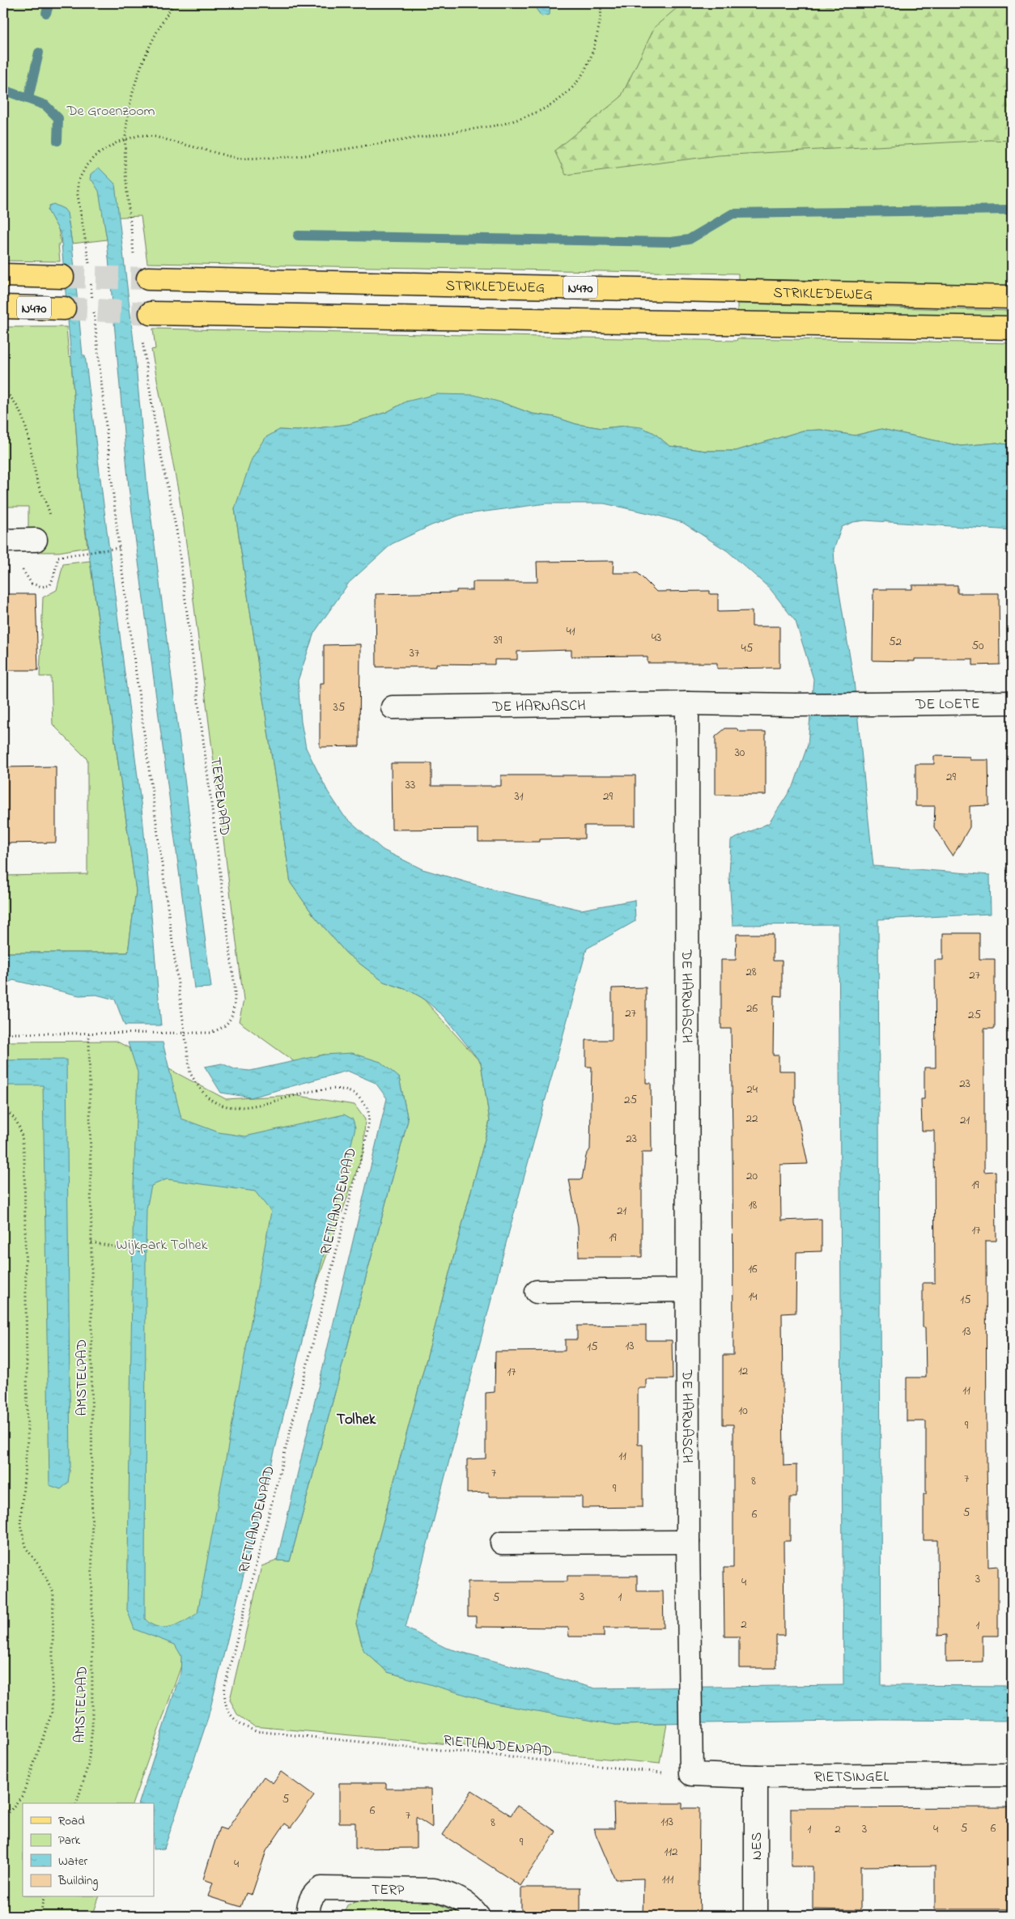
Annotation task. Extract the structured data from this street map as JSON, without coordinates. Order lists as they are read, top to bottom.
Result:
{
  "streets": {
    "main road": ["STRIKLEDEWEG", "N470"],
    "street": [
      "DE LOETE",
      "DE HARNASCH",
      "RIETSINGEL",
      "NES",
      "TERP"
    ],
    "path": ["TERPENPAD", "RIETLANDENPAD", "AMSTELPAD"]
  },
  "crossings": [
    ["DE LOETE", "DE HARNASCH"],
    ["DE HARNASCH", "RIETLANDENPAD"],
    ["DE HARNASCH", "RIETSINGEL"],
    ["TERPENPAD", "RIETLANDENPAD"],
    ["TERPENPAD", "AMSTELPAD"],
    ["RIETLANDENPAD", "RIETSINGEL"],
    ["RIETSINGEL", "NES"]
  ],
  "districts": ["Tolhek"],
  "parks": ["De Groenzoom", "Wijkpark Tolhek"],
  "house_numbers": [
    "41",
    "43",
    "39",
    "52",
    "50",
    "45",
    "37",
    "35",
    "30",
    "29",
    "33",
    "31",
    "29",
    "28",
    "27",
    "26",
    "27",
    "25",
    "23",
    "24",
    "25",
    "22",
    "21",
    "23",
    "20",
    "19",
    "18",
    "21",
    "17",
    "19",
    "16",
    "14",
    "15",
    "13",
    "13",
    "15",
    "12",
    "17",
    "11",
    "10",
    "9",
    "11",
    "7",
    "7",
    "8",
    "9",
    "5",
    "6",
    "3",
    "4",
    "3",
    "1",
    "5",
    "2",
    "1",
    "5",
    "6",
    "7",
    "113",
    "8",
    "5",
    "6",
    "1",
    "2",
    "3",
    "4",
    "9",
    "112",
    "4",
    "111"
  ],
  "legend": [
    "Road",
    "Park",
    "Water",
    "Building"
  ]
}
